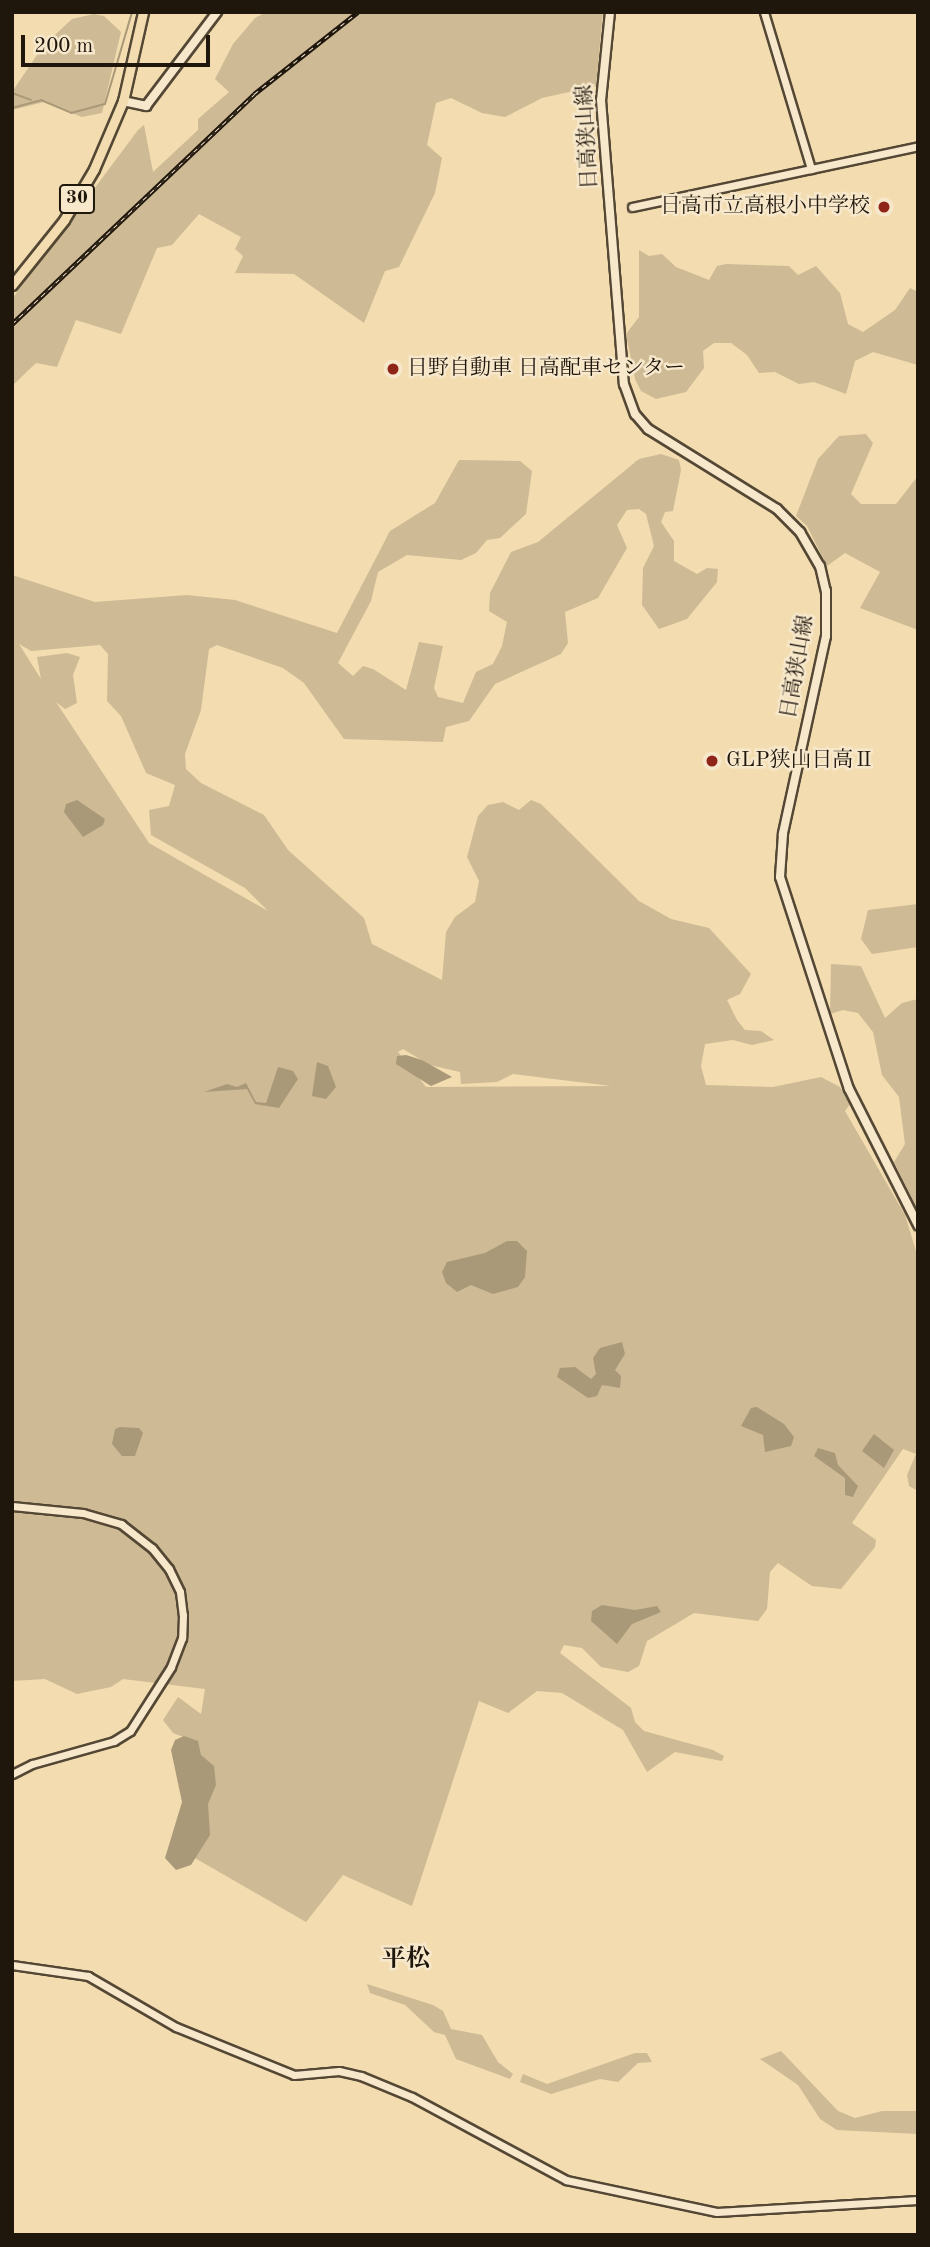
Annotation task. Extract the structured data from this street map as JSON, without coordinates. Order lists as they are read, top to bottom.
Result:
{
  "streets": {
    "main road": ["日高狭山線", "30"]
  },
  "districts": ["平松"],
  "places": ["日高市立高根小中学校", "日野自動車 日高配車センター", "GLP狭山日高Ⅱ"],
  "scale_bar": "200 m"
}
